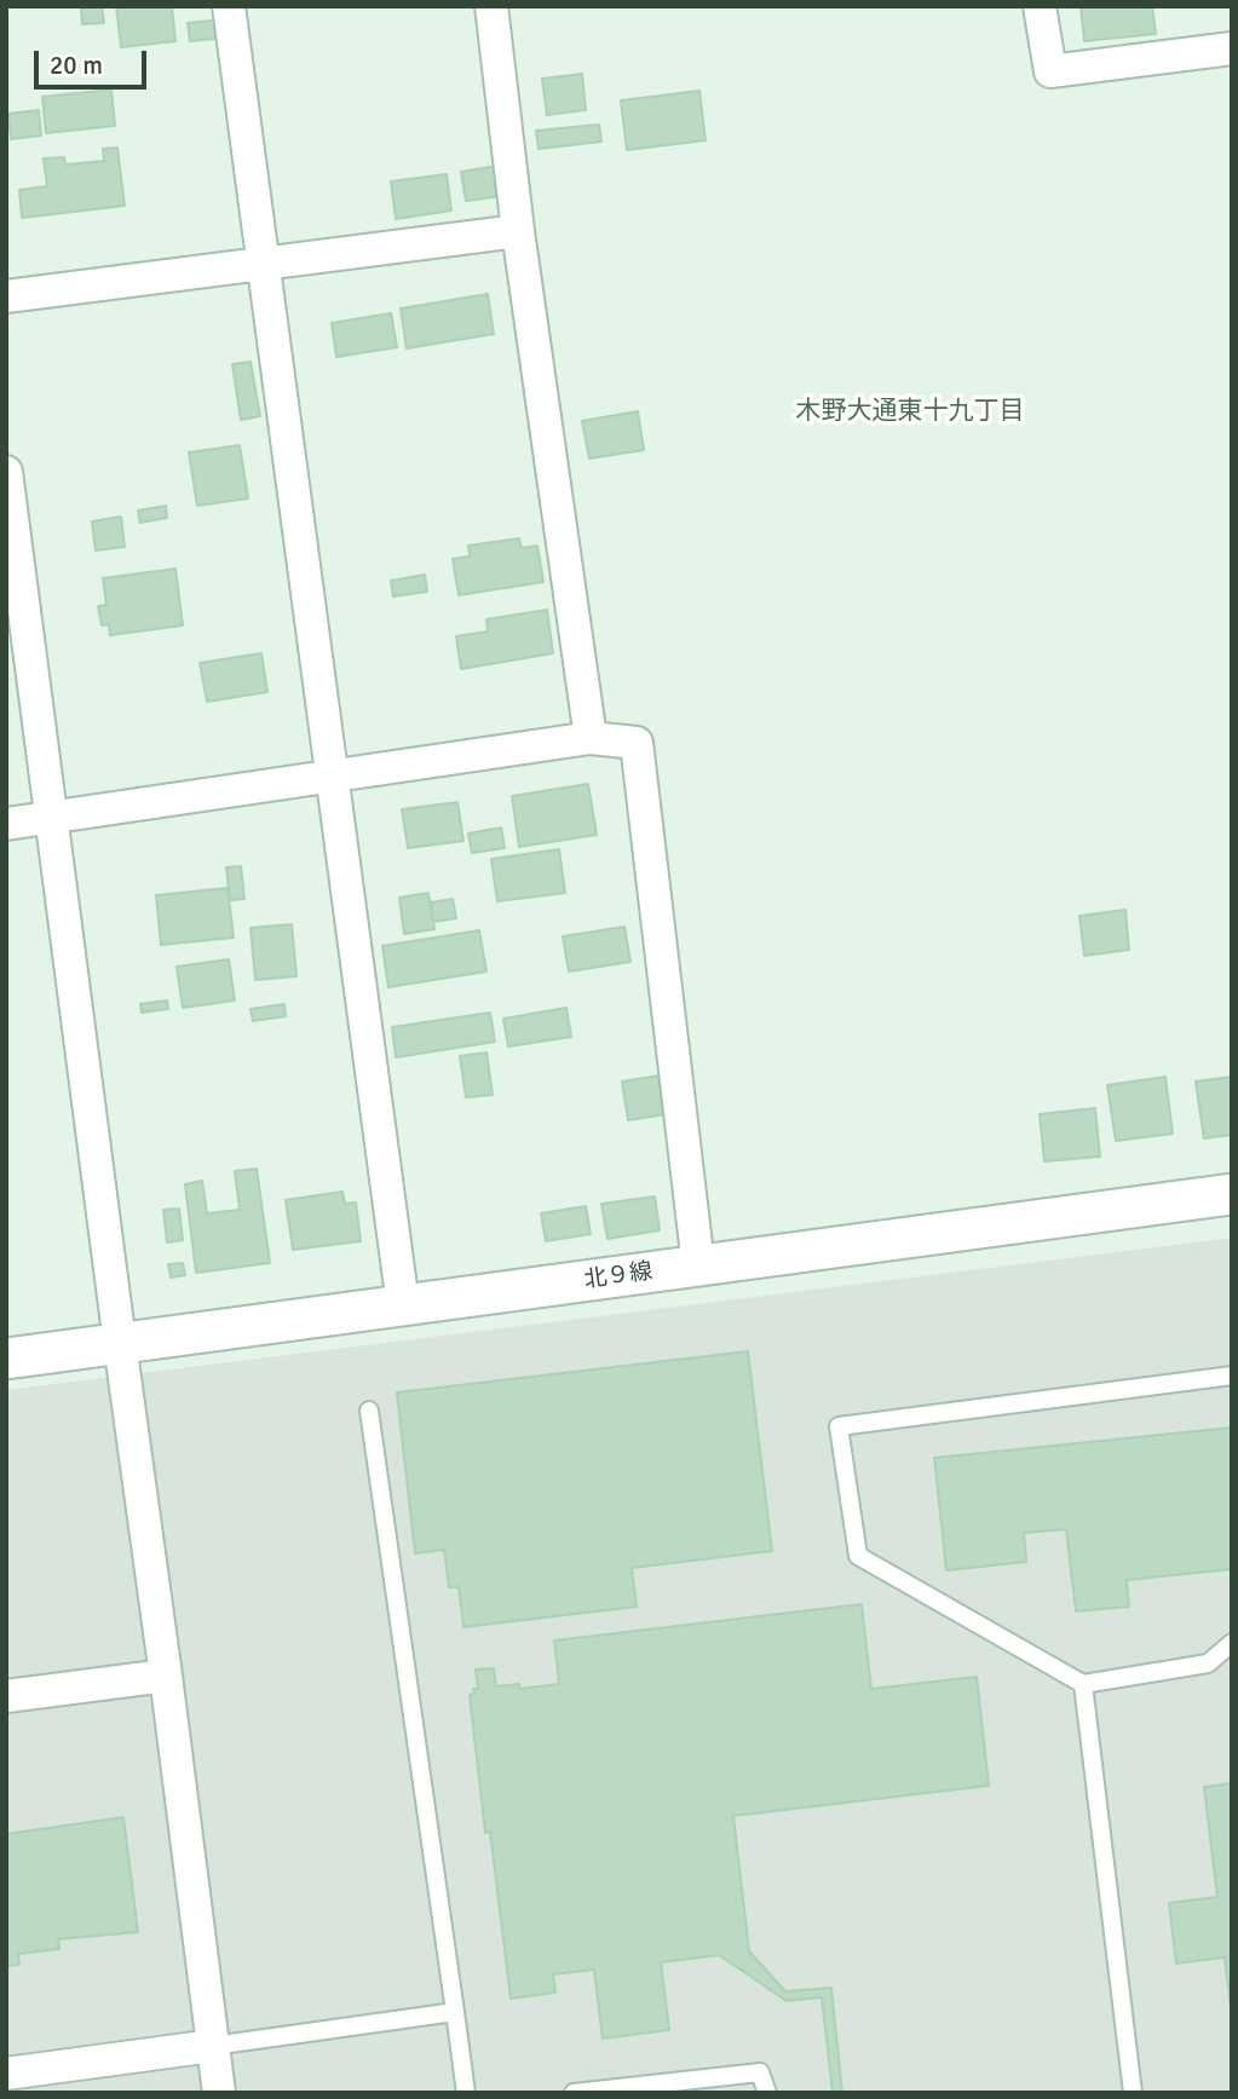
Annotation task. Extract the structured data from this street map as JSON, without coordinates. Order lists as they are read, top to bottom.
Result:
{
  "streets": {
    "street": ["北９線"]
  },
  "districts": ["木野大通東十九丁目"],
  "scale_bar": "20 m"
}
